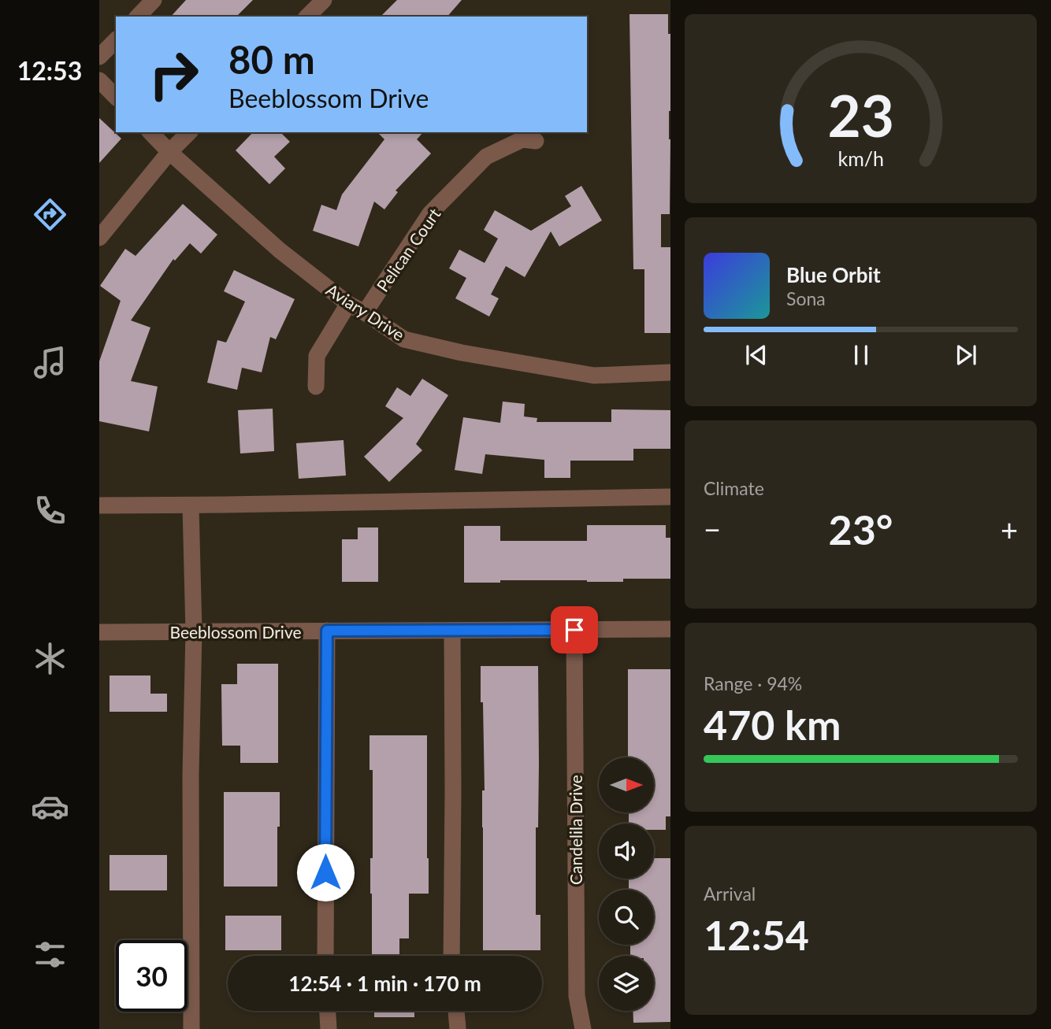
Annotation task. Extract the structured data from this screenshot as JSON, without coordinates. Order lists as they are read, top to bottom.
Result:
{
  "streets": {
    "street": [
      "Pelican Court",
      "Aviary Drive",
      "Beeblossom Drive",
      "Candelila Drive"
    ]
  },
  "crossings": [
    ["Pelican Court", "Aviary Drive"],
    ["Beeblossom Drive", "Candelila Drive"]
  ],
  "north": "right",
  "page": {
    "tabs": "12:53",
    "turn": ["80 m", "Beeblossom Drive"],
    "song": ["Blue Orbit", "Sona"],
    "tile": [
      "Climate",
      ["Range · 94%", "470 km"],
      ["Arrival", "12:54"]
    ],
    "heat": ["−", "23°", "+"],
    "limit": "30",
    "trip": "12:54 · 1 min · 170 m",
    "gauge": ["23", "km/h"]
  }
}
